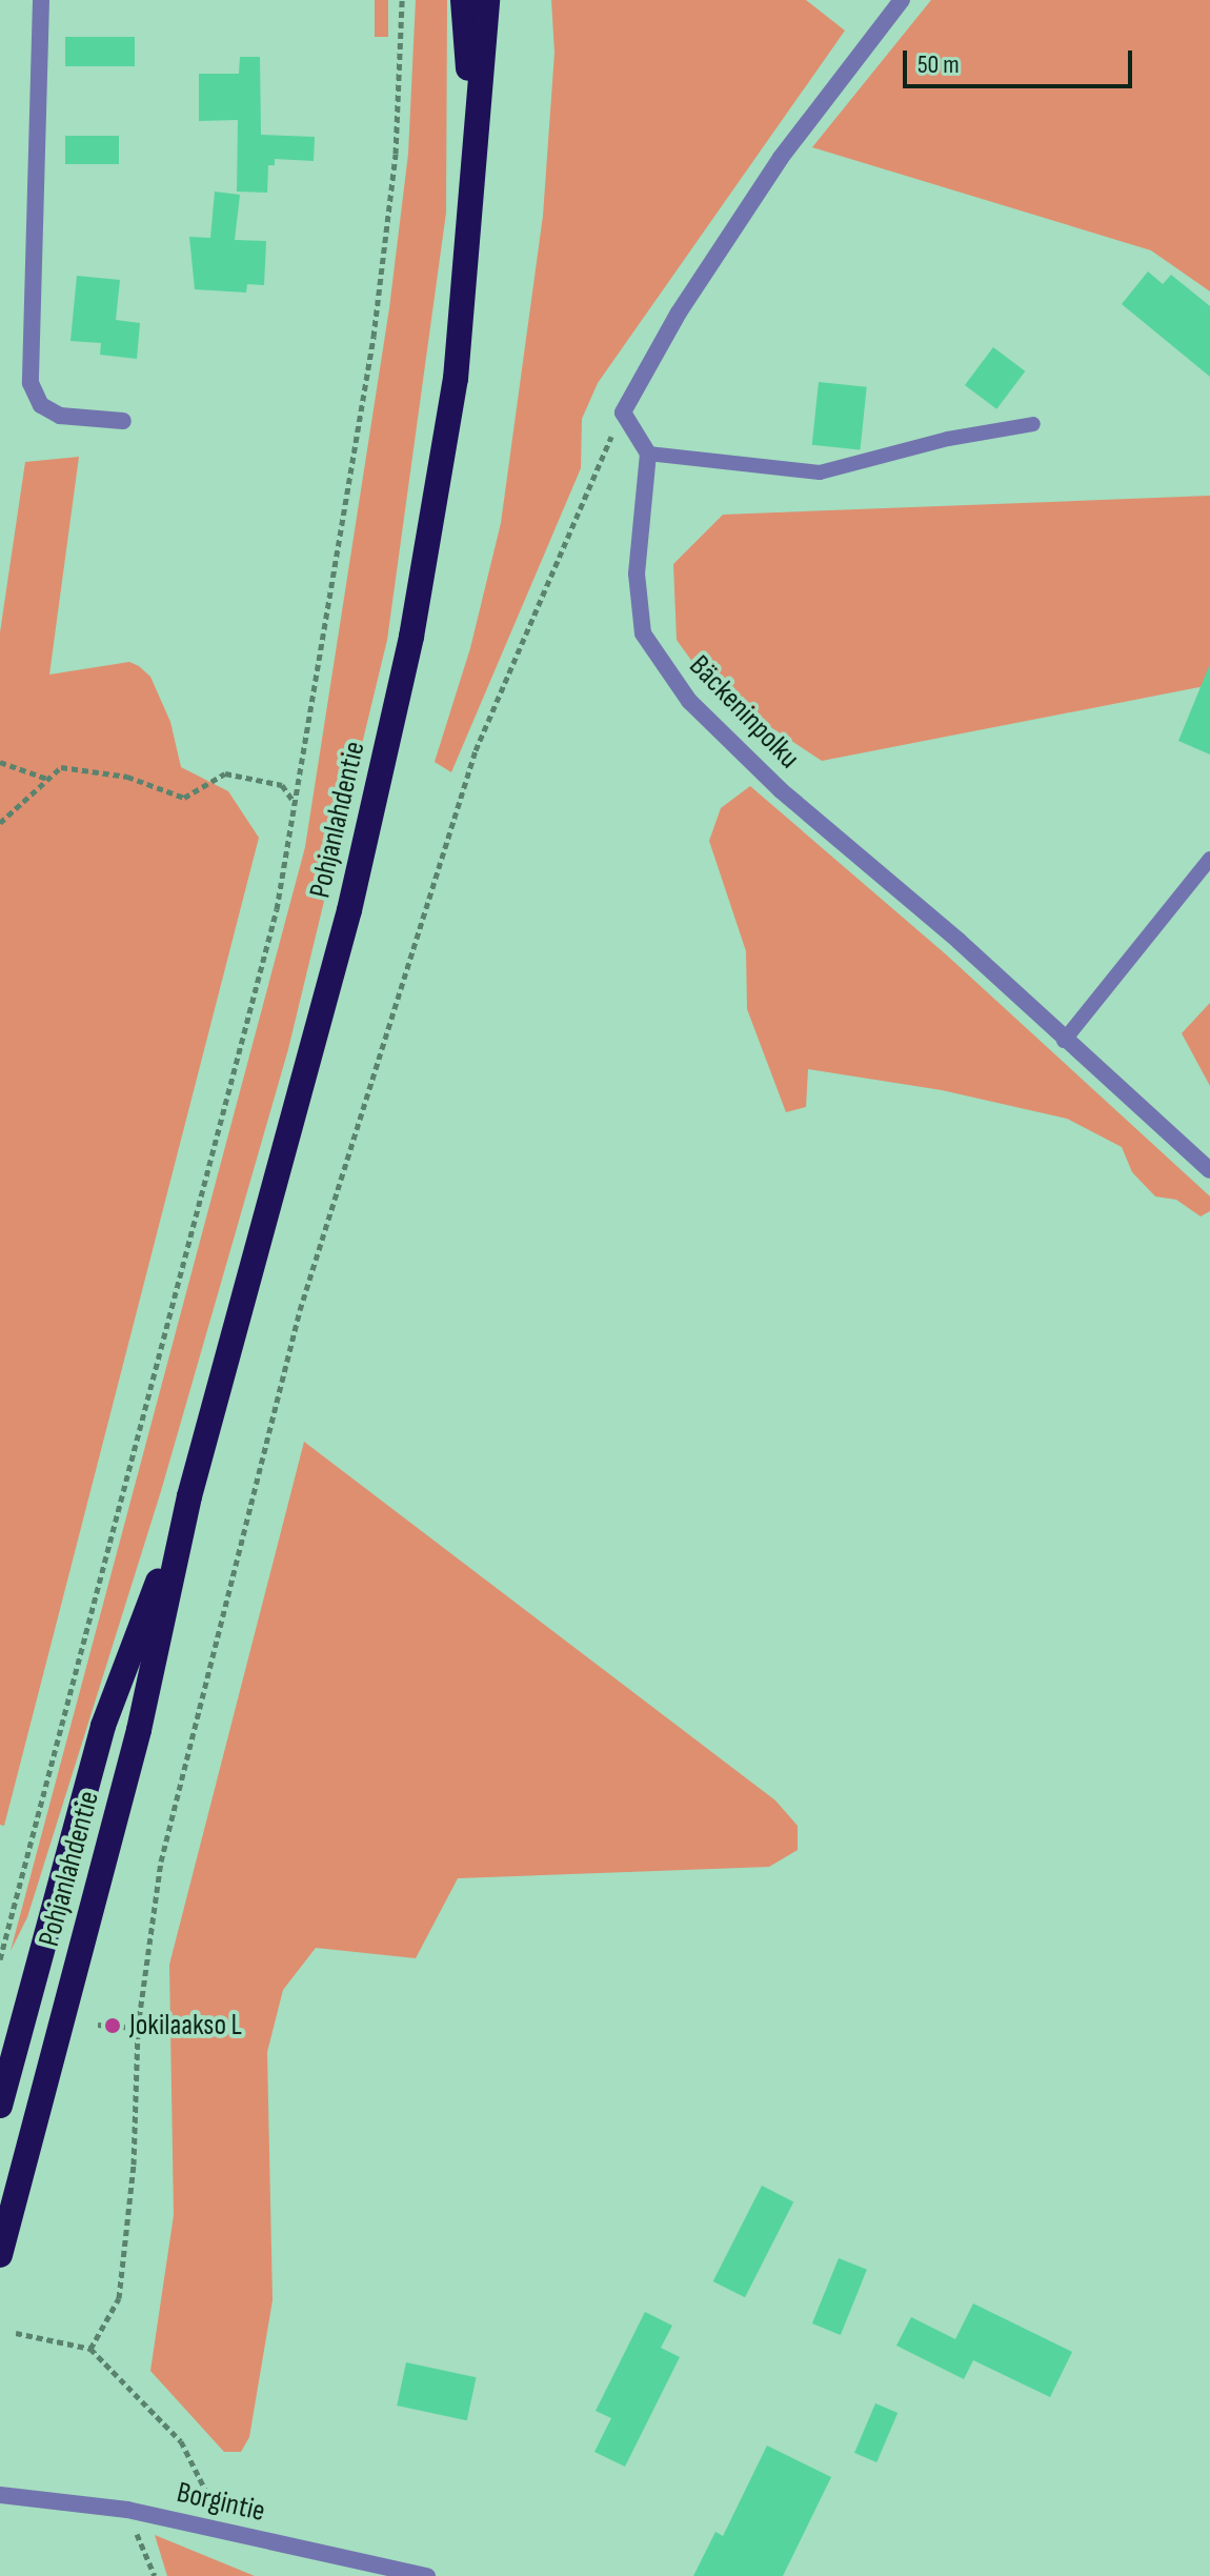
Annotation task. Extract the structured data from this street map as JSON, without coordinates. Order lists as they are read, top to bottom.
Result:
{
  "streets": {
    "highway": ["Pohjanlahdentie"],
    "street": ["Bäckeninpolku", "Borgintie"]
  },
  "places": ["Jokilaakso L"],
  "scale_bar": "50 m"
}
